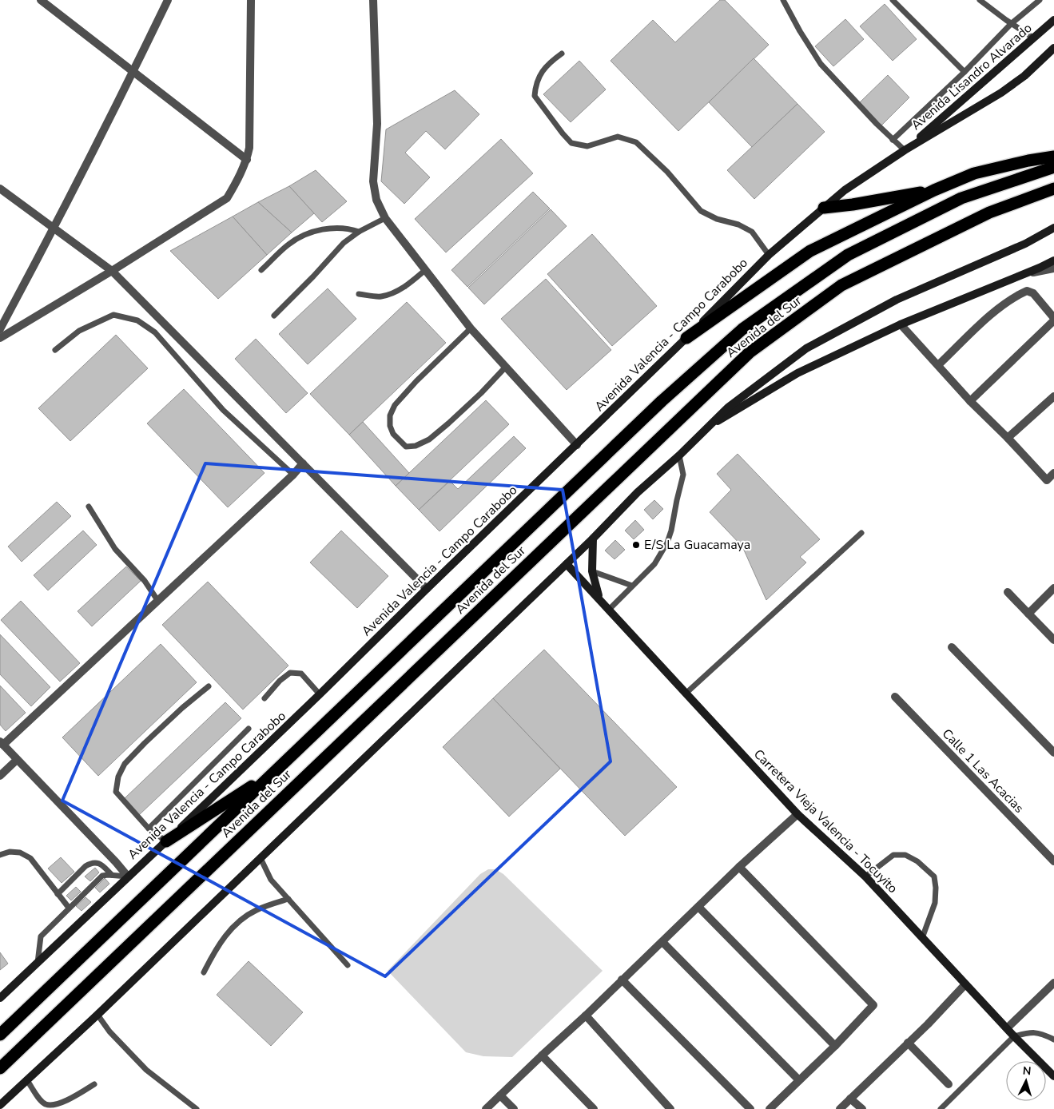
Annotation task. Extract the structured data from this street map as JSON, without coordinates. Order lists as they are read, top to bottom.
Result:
{
  "streets": {
    "highway": ["Avenida del Sur"],
    "street": [
      "Avenida Lisandro Alvarado",
      "Avenida Valencia - Campo Carabobo",
      "Calle 1 Las Acacias",
      "Carretera Vieja Valencia - Tocuyito"
    ]
  },
  "crossings": [
    ["Avenida Lisandro Alvarado", "Avenida Valencia - Campo Carabobo"]
  ],
  "places": ["E/S La Guacamaya"],
  "north": "top"
}
